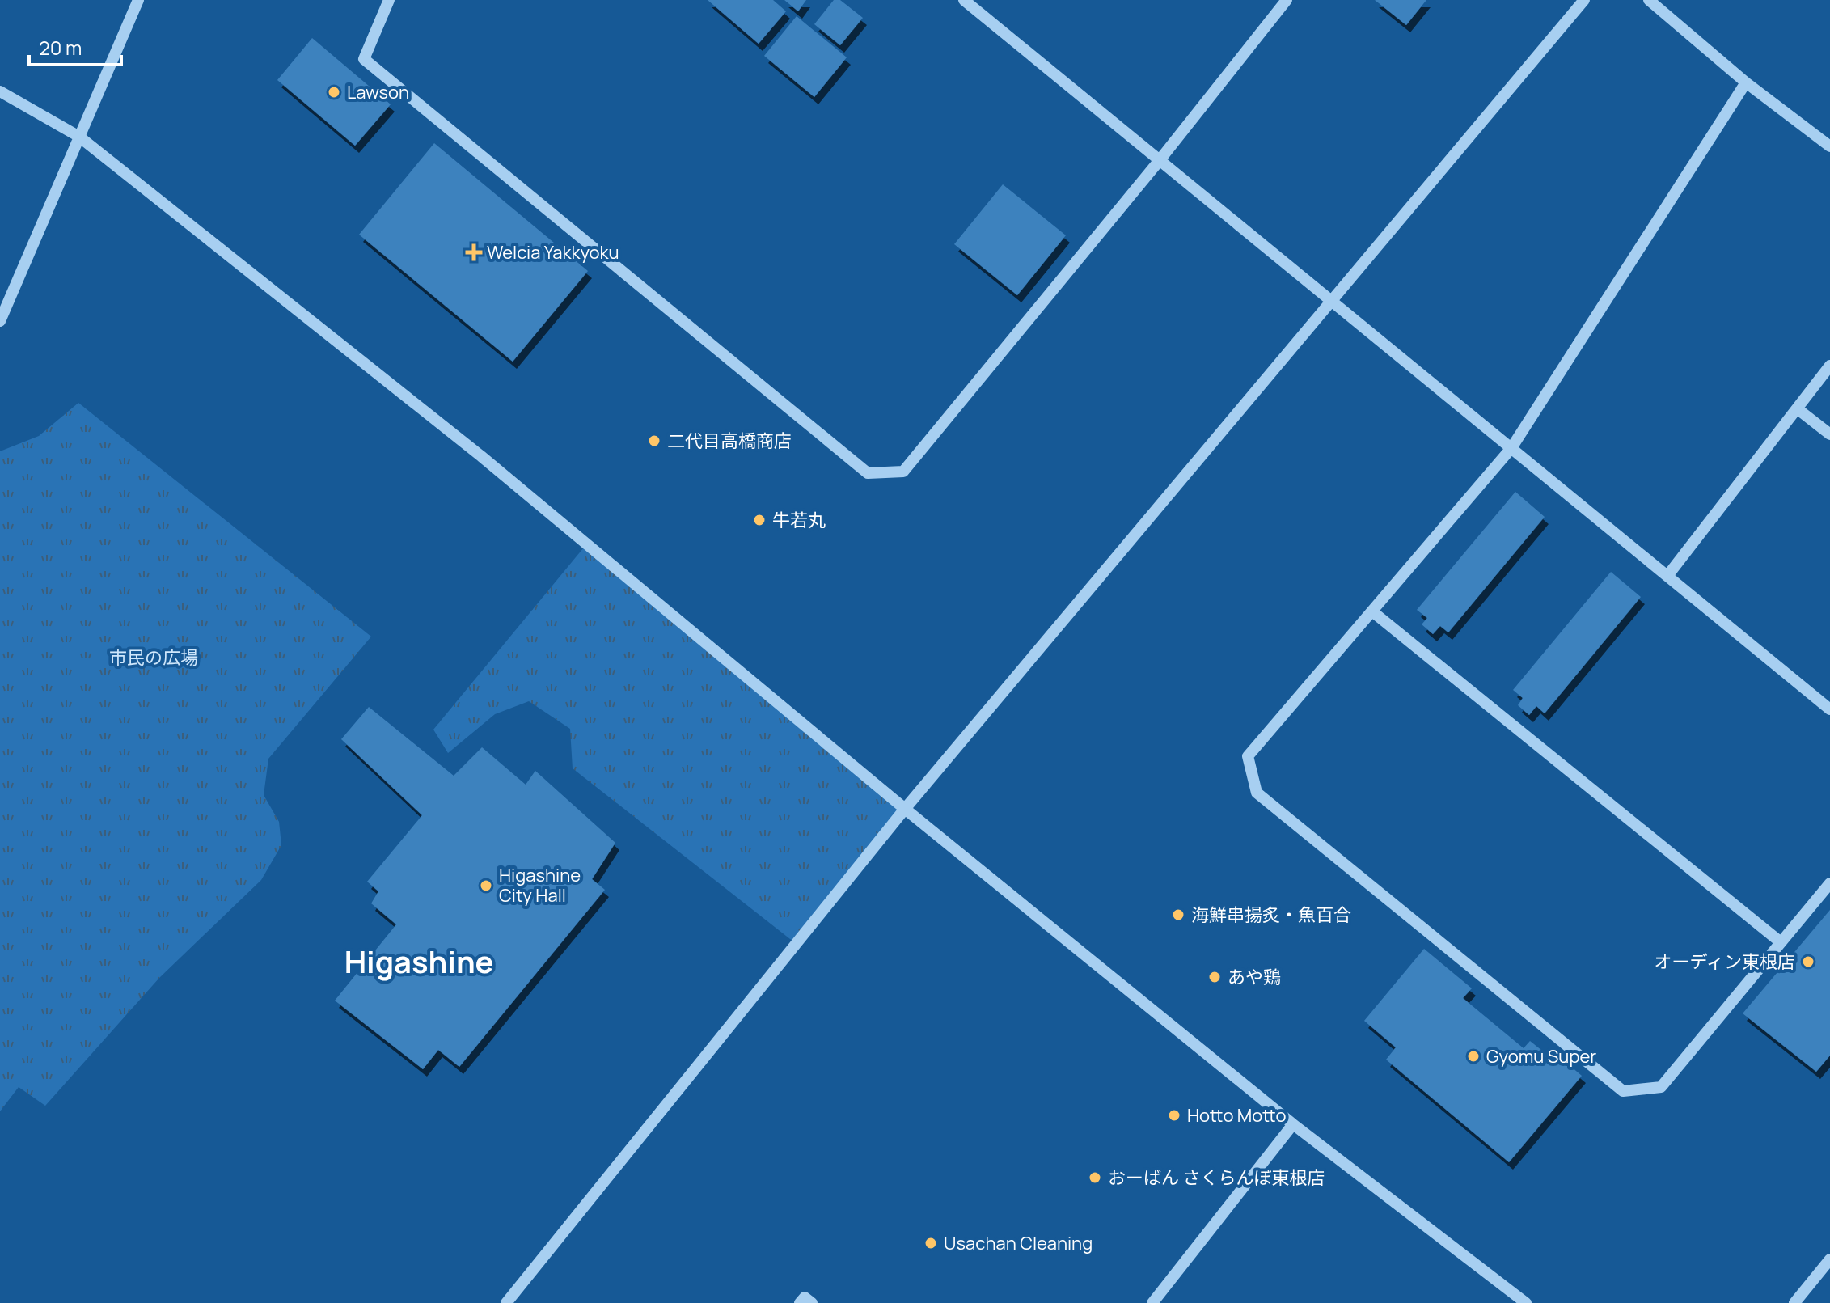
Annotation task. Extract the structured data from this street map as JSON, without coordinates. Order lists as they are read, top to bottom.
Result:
{
  "districts": ["Higashine"],
  "parks": ["市民の広場"],
  "places": {
    "other": [
      "Lawson",
      "二代目高橋商店",
      "牛若丸",
      "Higashine City Hall",
      "海鮮串揚炙・魚百合",
      "オーディン東根店",
      "あや鶏",
      "Gyomu Super",
      "Hotto Motto",
      "おーばん さくらんぼ東根店",
      "Usachan Cleaning"
    ],
    "health": ["Welcia Yakkyoku"]
  },
  "scale_bar": "20 m"
}
